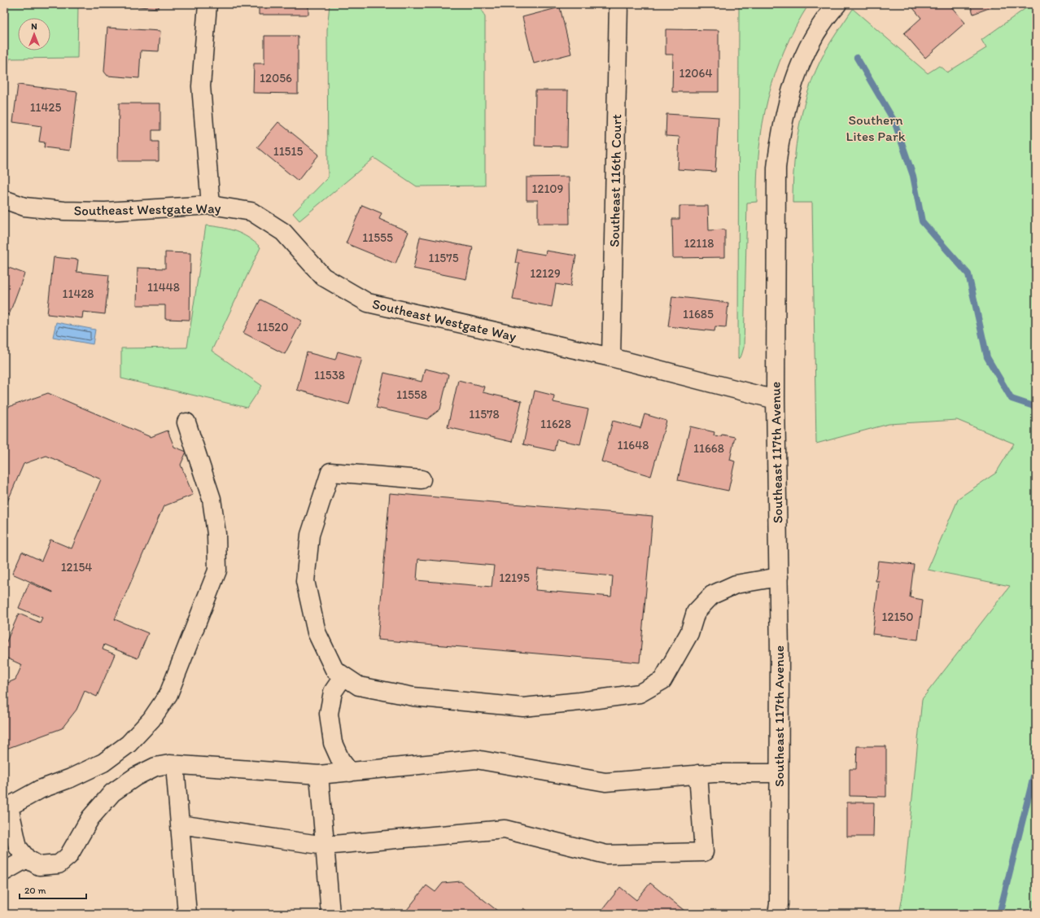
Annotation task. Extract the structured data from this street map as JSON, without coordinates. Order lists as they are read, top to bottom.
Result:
{
  "streets": {
    "street": ["Southeast 116th Court", "Southeast Westgate Way", "Southeast 117th Avenue"]
  },
  "crossings": [
    ["Southeast 116th Court", "Southeast Westgate Way"],
    ["Southeast Westgate Way", "Southeast 117th Avenue"]
  ],
  "parks": ["Southern Lites Park"],
  "house_numbers": [
    "12064",
    "12056",
    "11425",
    "11515",
    "12109",
    "11555",
    "12118",
    "11575",
    "12129",
    "11448",
    "11428",
    "11685",
    "11520",
    "11538",
    "11558",
    "11578",
    "11628",
    "11648",
    "11668",
    "12154",
    "12195",
    "12150"
  ],
  "scale_bar": "20 m",
  "north": "top"
}
